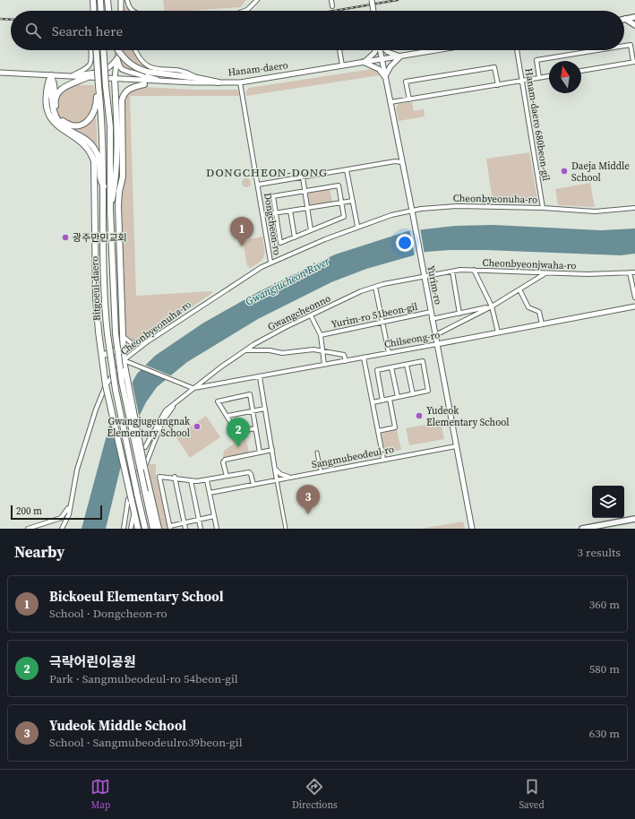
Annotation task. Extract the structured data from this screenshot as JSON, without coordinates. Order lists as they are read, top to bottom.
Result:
{
  "streets": {
    "highway": ["Bitgoeul-daero"],
    "street": [
      "Hanam-daero",
      "Hanam-daero 680beon-gil",
      "Cheonbyeonuha-ro",
      "Dongcheon-ro",
      "Cheonbyeonjwaha-ro",
      "Yurim-ro",
      "Gwangcheonno",
      "Yurim-ro 51beon-gil",
      "Chilseong-ro",
      "Sangmubeodeul-ro"
    ]
  },
  "crossings": [
    ["Hanam-daero", "Dongcheon-ro"],
    ["Hanam-daero", "Yurim-ro"],
    ["Hanam-daero 680beon-gil", "Cheonbyeonuha-ro"],
    ["Cheonbyeonuha-ro", "Dongcheon-ro"],
    ["Cheonbyeonuha-ro", "Yurim-ro"],
    ["Cheonbyeonjwaha-ro", "Yurim-ro"],
    ["Cheonbyeonjwaha-ro", "Gwangcheonno"],
    ["Yurim-ro", "Gwangcheonno"],
    ["Yurim-ro", "Yurim-ro 51beon-gil"],
    ["Yurim-ro", "Chilseong-ro"],
    ["Yurim-ro", "Sangmubeodeul-ro"],
    ["Gwangcheonno", "Chilseong-ro"]
  ],
  "districts": ["DONGCHEON-DONG"],
  "water": ["Gwangjucheon River"],
  "places": [
    "Daeja Middle School",
    "광주만민교회",
    "Yudeok Elementary School",
    "Gwangjugeungnak Elementary School"
  ],
  "scale_bar": "200 m",
  "north": "top",
  "page": {
    "search": "Search here",
    "pins": ["1", "2", "3"],
    "scale": "200 m",
    "heading": ["Nearby", "3 results"],
    "list": [
      {
        "mark": "1",
        "name": "Bickoeul Elementary School",
        "note": "School · Dongcheon-ro",
        "value": "360 m"
      },
      {
        "mark": "2",
        "name": "극락어린이공원",
        "note": "Park · Sangmubeodeul-ro 54beon-gil",
        "value": "580 m"
      },
      {
        "mark": "3",
        "name": "Yudeok Middle School",
        "note": "School · Sangmubeodeulro39beon-gil",
        "value": "630 m"
      }
    ],
    "nav": ["Map", "Directions", "Saved"]
  }
}
